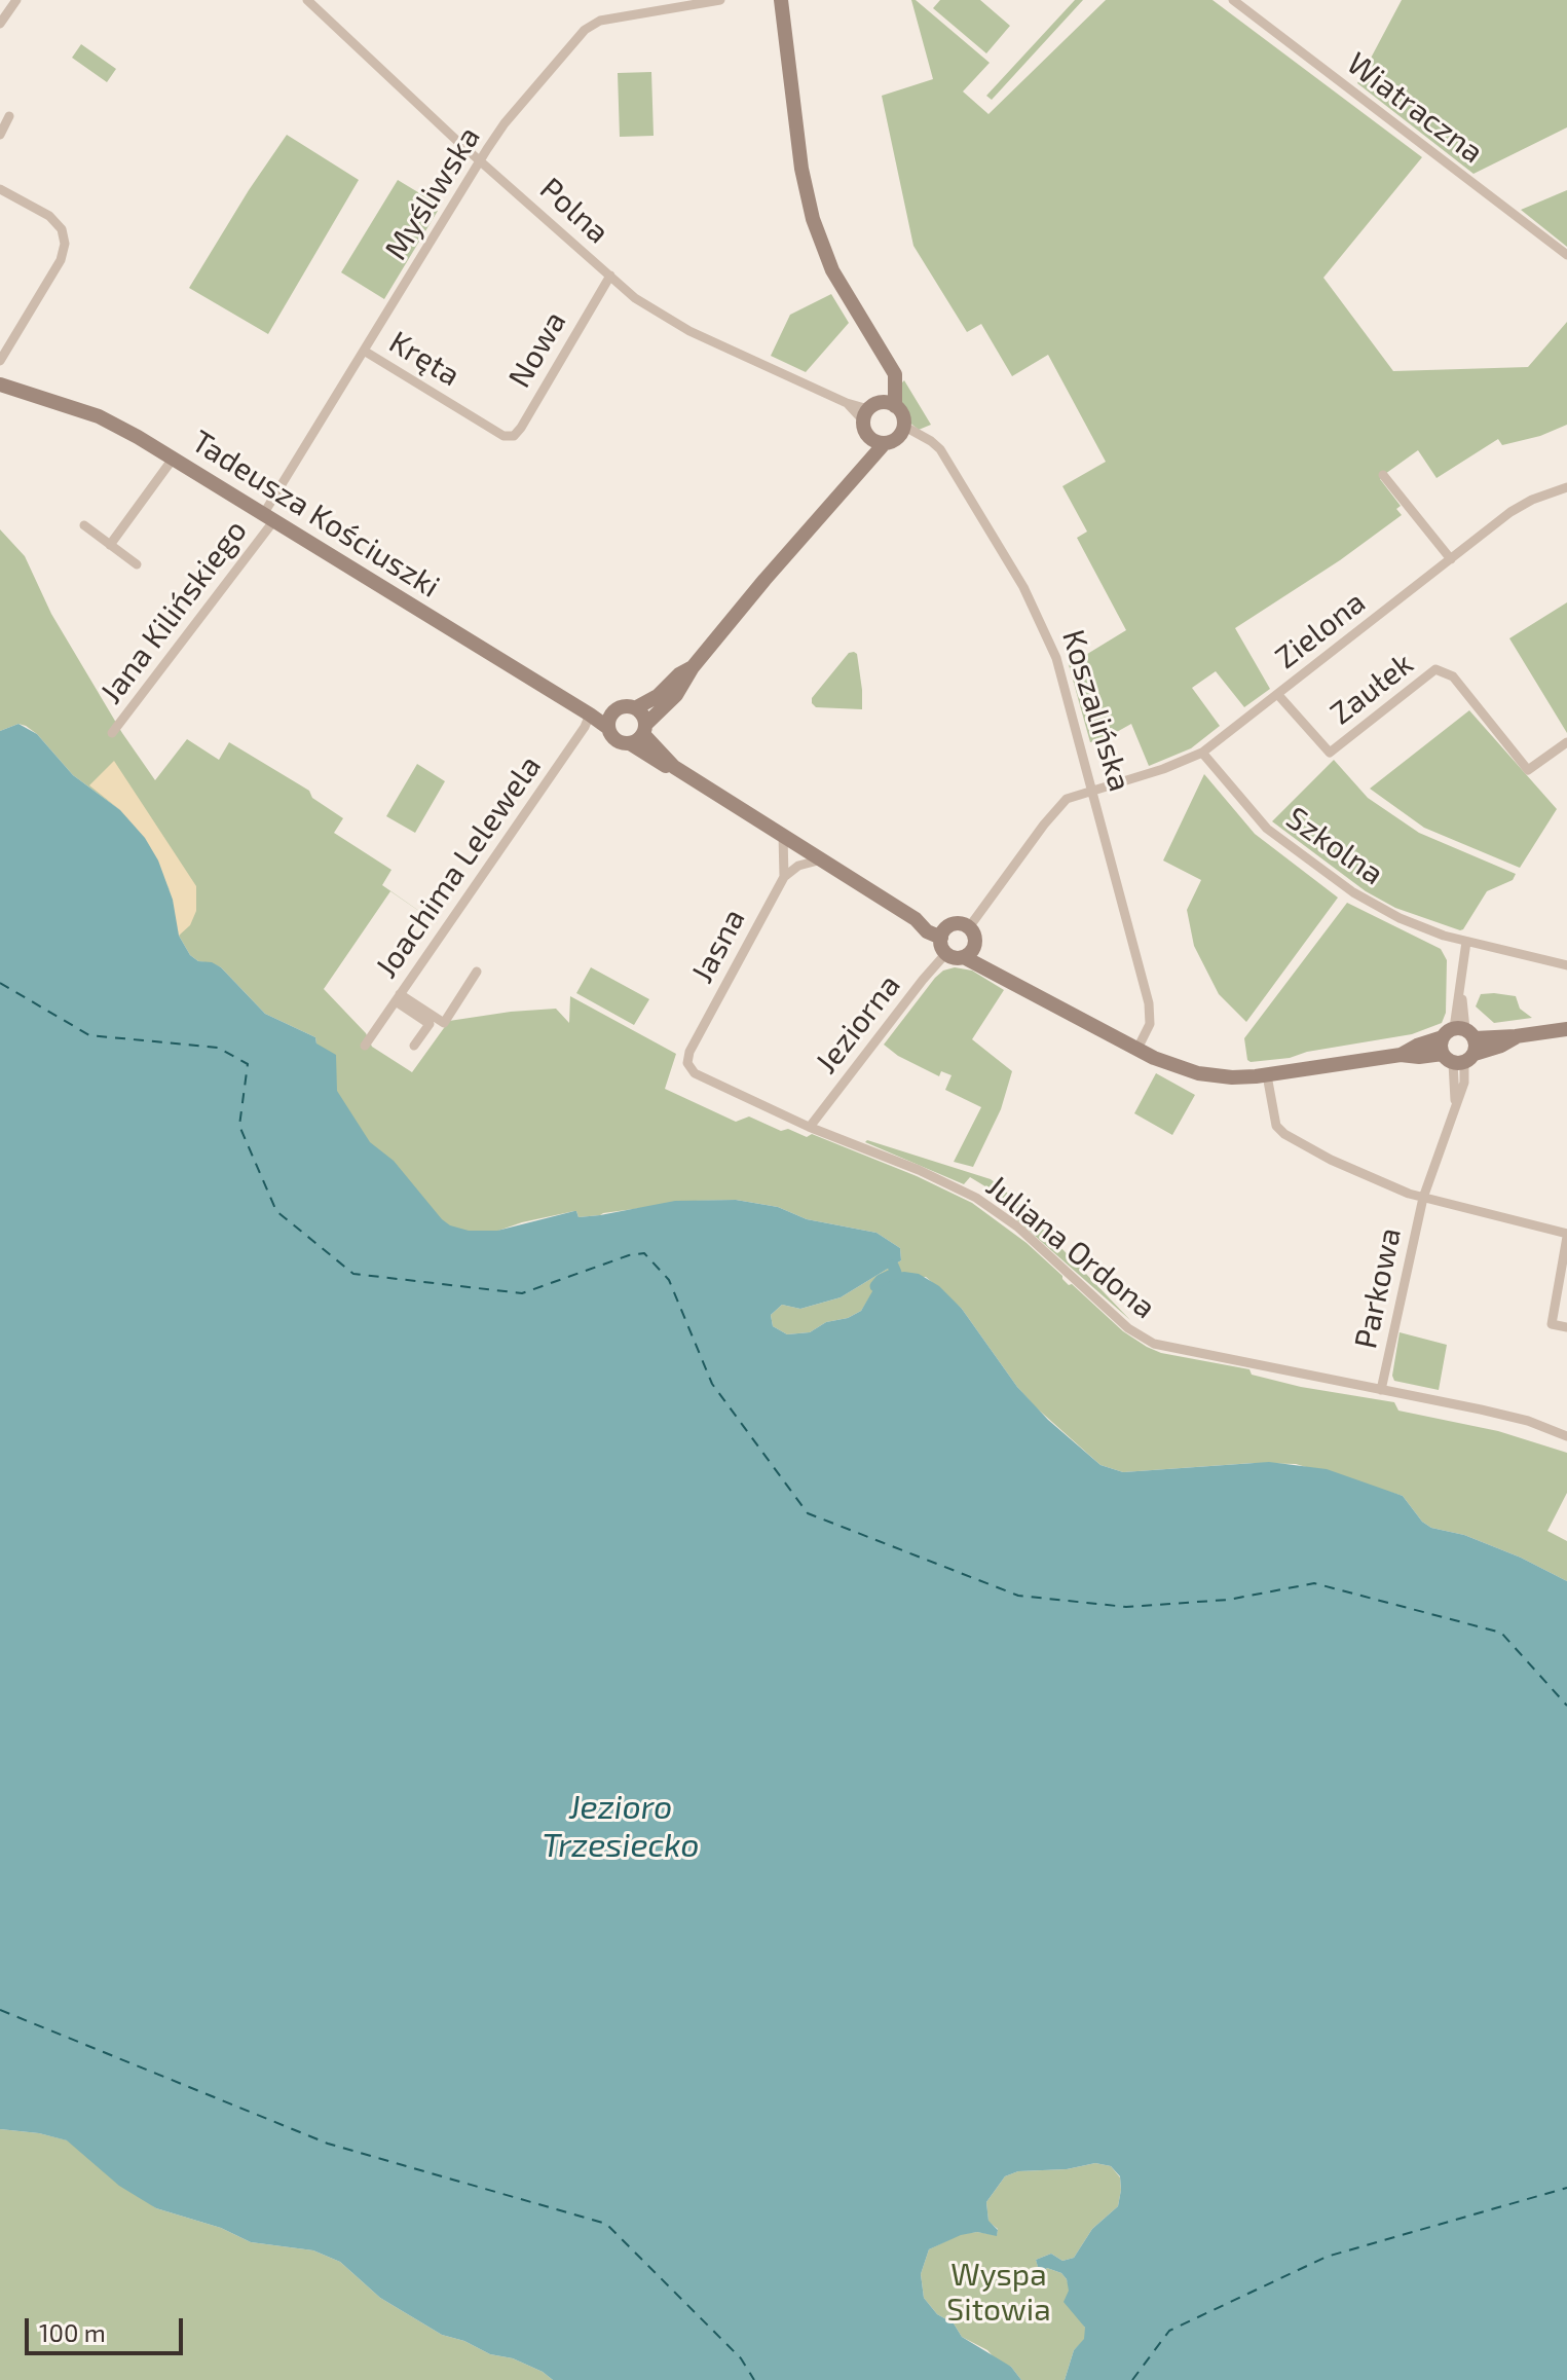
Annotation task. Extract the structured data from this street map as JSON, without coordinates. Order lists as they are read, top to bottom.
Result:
{
  "streets": {
    "street": [
      "Wiatraczna",
      "Myśliwska",
      "Polna",
      "Nowa",
      "Kręta",
      "Tadeusza Kościuszki",
      "Jana Kilińskiego",
      "Zielona",
      "Zaułek",
      "Koszalińska",
      "Szkolna",
      "Joachima Lelewela",
      "Jasna",
      "Jeziorna",
      "Juliana Ordona",
      "Parkowa"
    ]
  },
  "crossings": [
    ["Myśliwska", "Polna"],
    ["Myśliwska", "Kręta"],
    ["Myśliwska", "Tadeusza Kościuszki"],
    ["Myśliwska", "Jana Kilińskiego"],
    ["Polna", "Nowa"],
    ["Polna", "Koszalińska"],
    ["Nowa", "Kręta"],
    ["Tadeusza Kościuszki", "Jana Kilińskiego"],
    ["Tadeusza Kościuszki", "Joachima Lelewela"],
    ["Zielona", "Zaułek"],
    ["Zielona", "Koszalińska"],
    ["Zielona", "Szkolna"],
    ["Jasna", "Juliana Ordona"],
    ["Jeziorna", "Juliana Ordona"],
    ["Juliana Ordona", "Parkowa"]
  ],
  "water": ["Jezioro Trzesiecko"],
  "parks": ["Wyspa Sitowia"],
  "scale_bar": "100 m"
}
